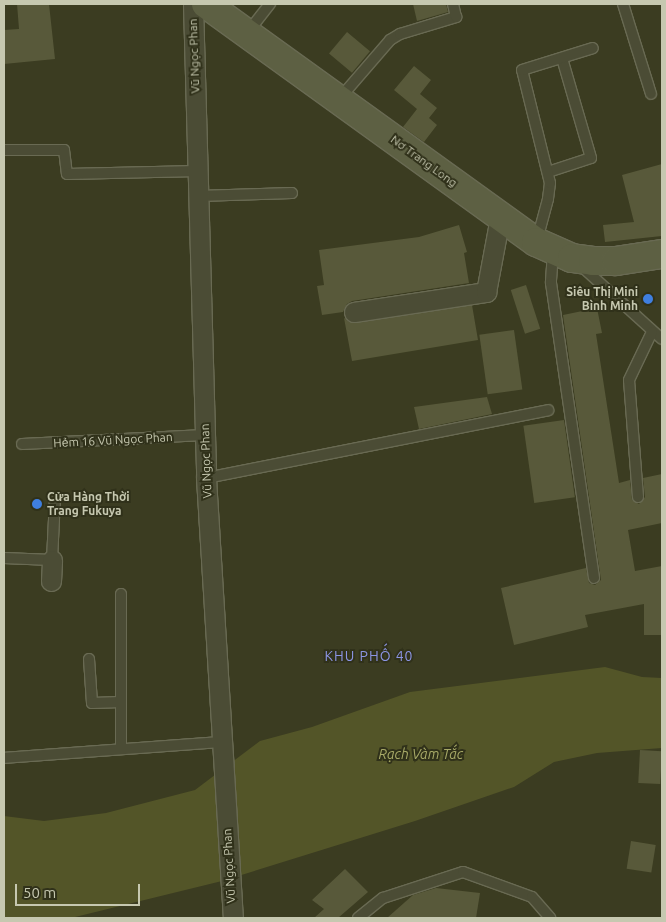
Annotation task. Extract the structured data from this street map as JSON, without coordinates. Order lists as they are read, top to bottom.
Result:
{
  "streets": {
    "street": ["Vũ Ngọc Phan", "Nơ Trang Long"],
    "lane": ["Hẻm 16 Vũ Ngọc Phan"]
  },
  "crossings": [
    ["Vũ Ngọc Phan", "Hẻm 16 Vũ Ngọc Phan"]
  ],
  "districts": ["KHU PHỐ 40"],
  "water": ["Rạch Vàm Tắc"],
  "places": ["Siêu Thị Mini Bình Minh", "Cửa Hàng Thời Trang Fukuya"],
  "scale_bar": "50 m"
}
